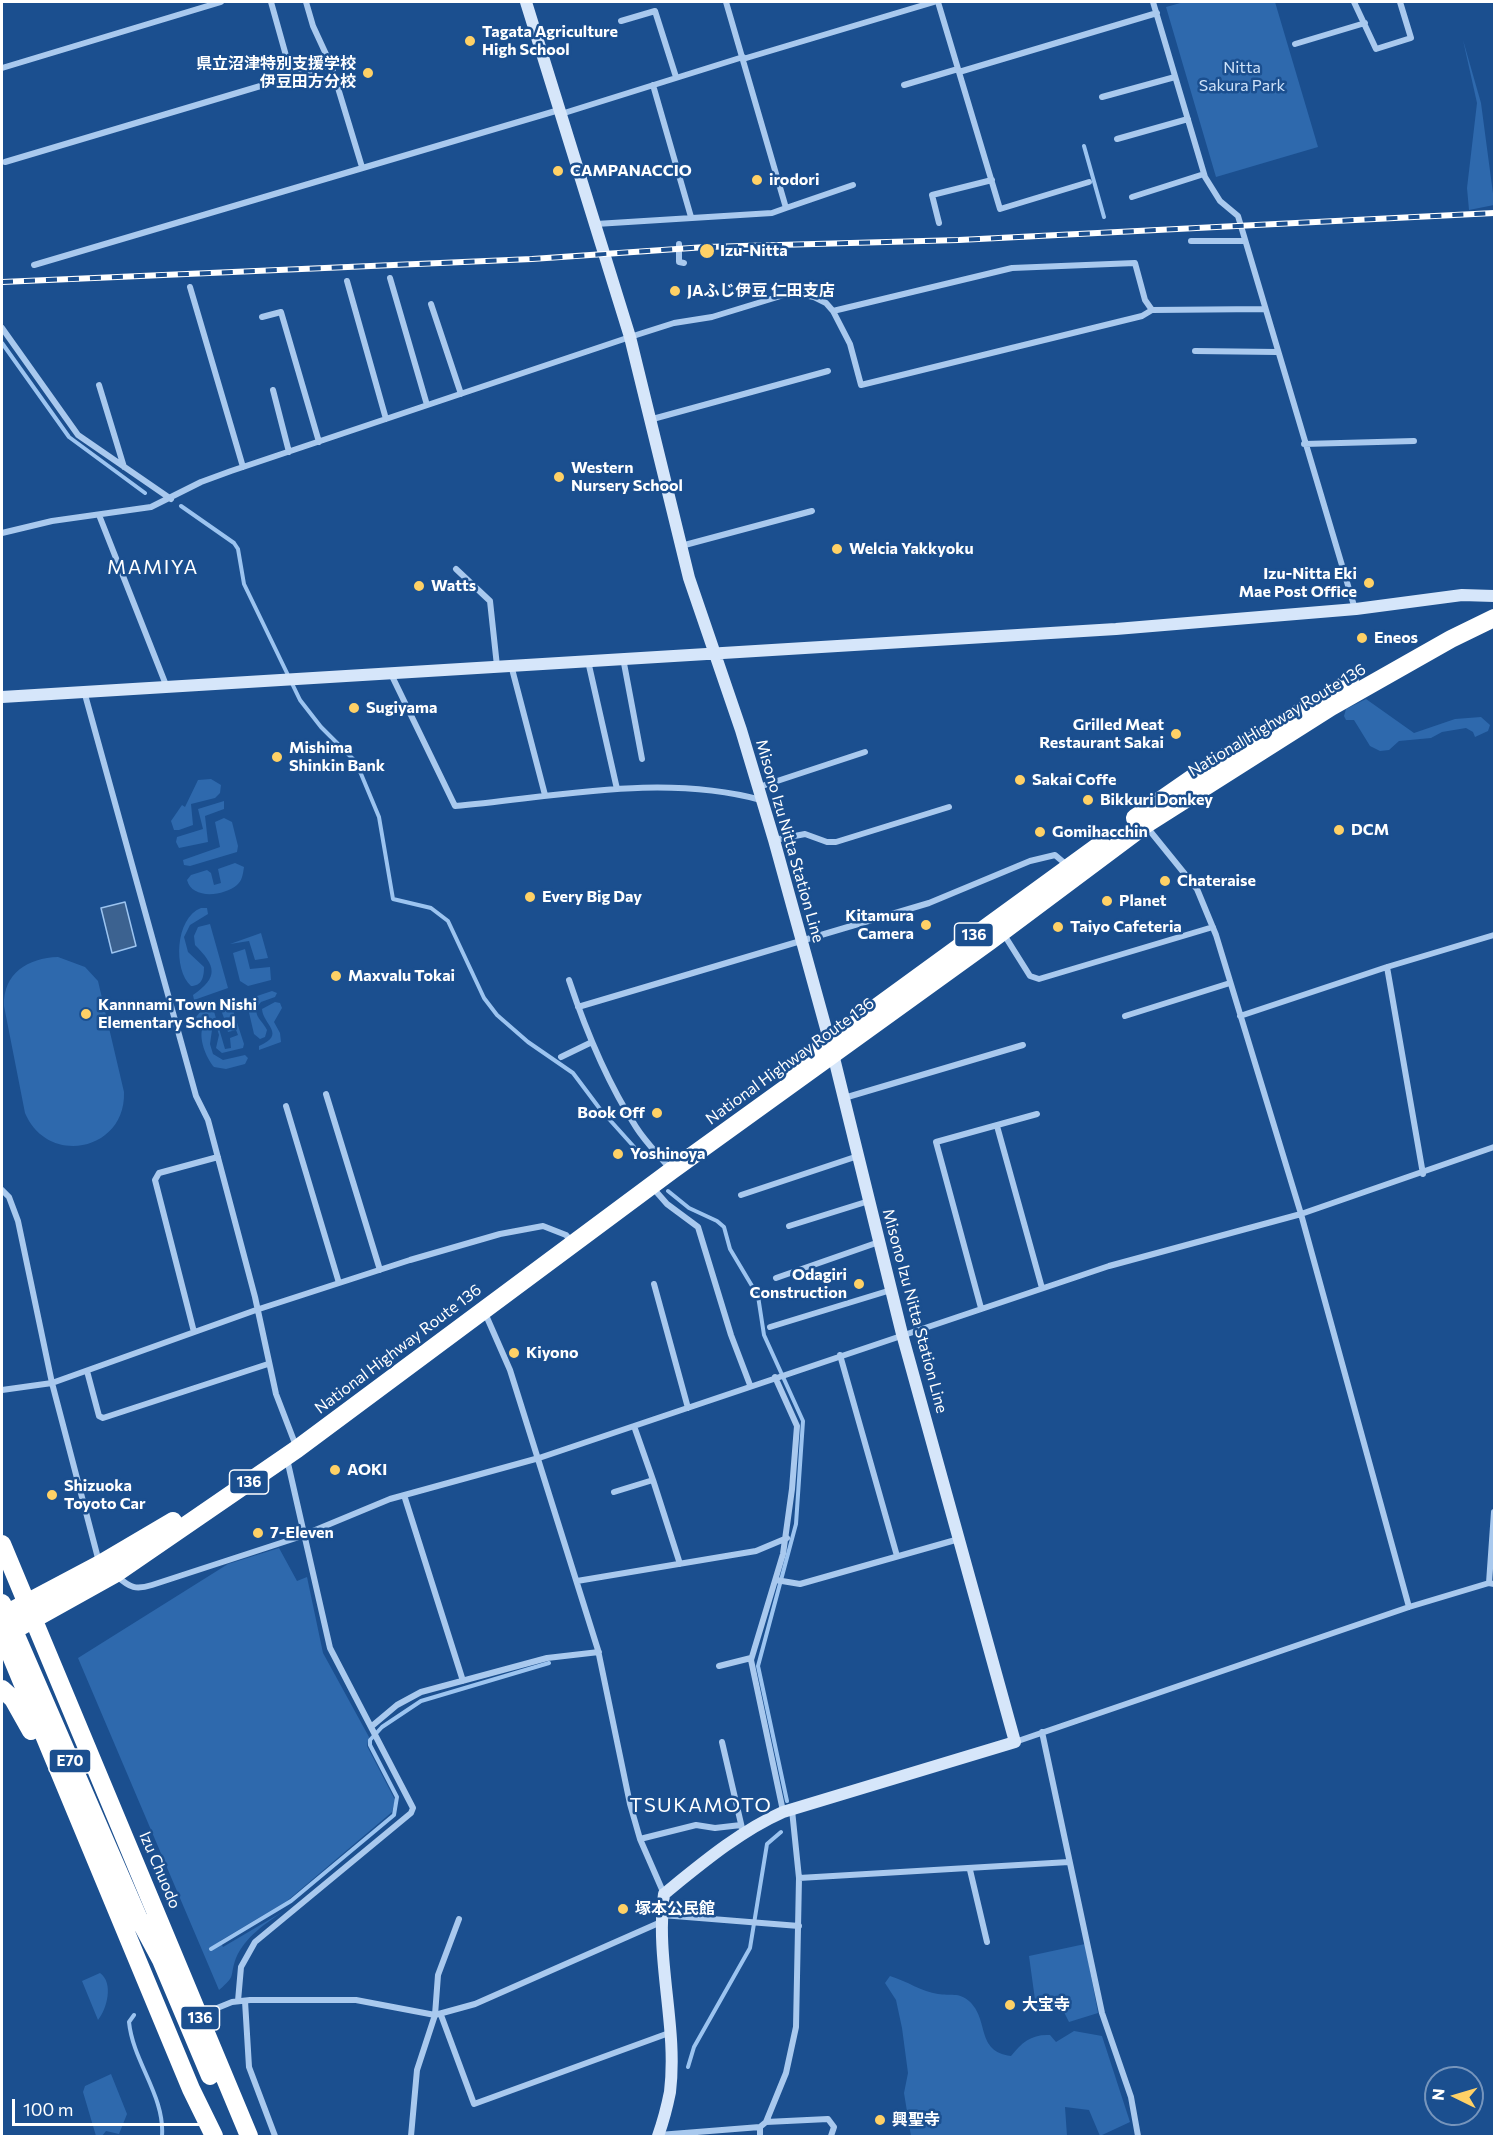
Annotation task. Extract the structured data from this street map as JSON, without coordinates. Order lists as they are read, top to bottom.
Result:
{
  "streets": {
    "highway": [
      "National Highway Route 136",
      "136",
      "E70",
      "Izu Chuodo"
    ],
    "main road": ["Misono Izu Nitta Station Line"]
  },
  "crossings": [
    ["National Highway Route 136", "Misono Izu Nitta Station Line"],
    ["National Highway Route 136", "136"],
    ["National Highway Route 136", "Izu Chuodo"],
    ["136", "Izu Chuodo"]
  ],
  "districts": ["MAMIYA", "TSUKAMOTO"],
  "parks": ["Nitta Sakura Park"],
  "places": [
    "Tagata Agriculture High School",
    "県立沼津特別支援学校 伊豆田方分校",
    "CAMPANACCIO",
    "irodori",
    "Izu-Nitta",
    "JAふじ伊豆 仁田支店",
    "Western Nursery School",
    "Welcia Yakkyoku",
    "Izu-Nitta Eki Mae Post Office",
    "Watts",
    "Eneos",
    "Sugiyama",
    "Grilled Meat Restaurant Sakai",
    "Mishima Shinkin Bank",
    "Sakai Coffe",
    "Bikkuri Donkey",
    "DCM",
    "Gomihacchin",
    "Chateraise",
    "Every Big Day",
    "Planet",
    "Kitamura Camera",
    "Taiyo Cafeteria",
    "Maxvalu Tokai",
    "Kannnami Town Nishi Elementary School",
    "Book Off",
    "Yoshinoya",
    "Odagiri Construction",
    "Kiyono",
    "AOKI",
    "Shizuoka Toyoto Car",
    "7-Eleven",
    "塚本公民館",
    "大宝寺",
    "興聖寺"
  ],
  "scale_bar": "100 m",
  "north": "left"
}
